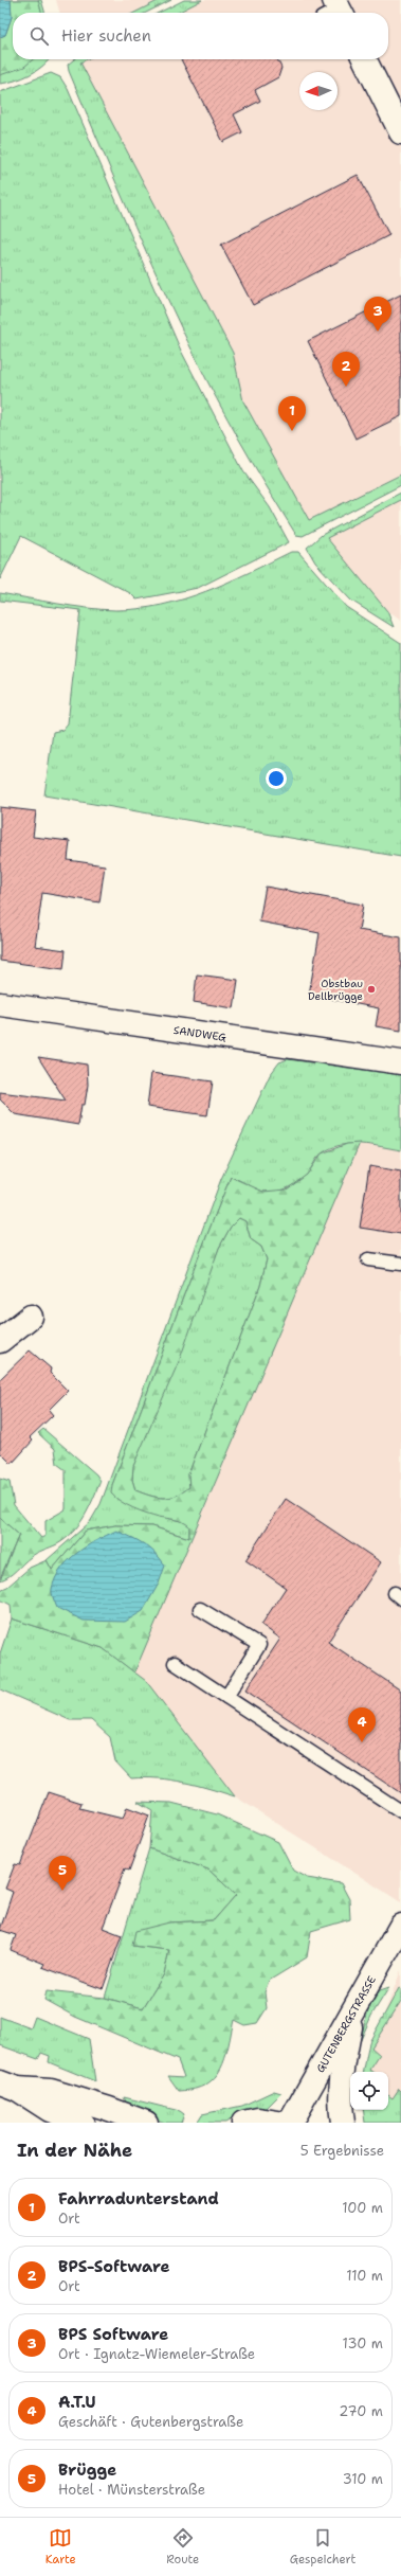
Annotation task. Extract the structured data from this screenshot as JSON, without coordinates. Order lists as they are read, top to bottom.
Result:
{
  "streets": {
    "street": ["SANDWEG", "GUTENBERGSTRASSE"]
  },
  "places": ["Obstbau Dellbrügge"],
  "north": "left",
  "page": {
    "search": "Hier suchen",
    "pins": [
      "3",
      "2",
      "1",
      "4",
      "5"
    ],
    "heading": ["In der Nähe", "5 Ergebnisse"],
    "list": [
      {
        "mark": "1",
        "name": "Fahrradunterstand",
        "note": "Ort",
        "value": "100 m"
      },
      {
        "mark": "2",
        "name": "BPS-Software",
        "note": "Ort",
        "value": "110 m"
      },
      {
        "mark": "3",
        "name": "BPS Software",
        "note": "Ort · Ignatz-Wiemeler-Straße",
        "value": "130 m"
      },
      {
        "mark": "4",
        "name": "A.T.U",
        "note": "Geschäft · Gutenbergstraße",
        "value": "270 m"
      },
      {
        "mark": "5",
        "name": "Brügge",
        "note": "Hotel · Münsterstraße",
        "value": "310 m"
      }
    ],
    "nav": ["Karte", "Route", "Gespeichert"]
  }
}
